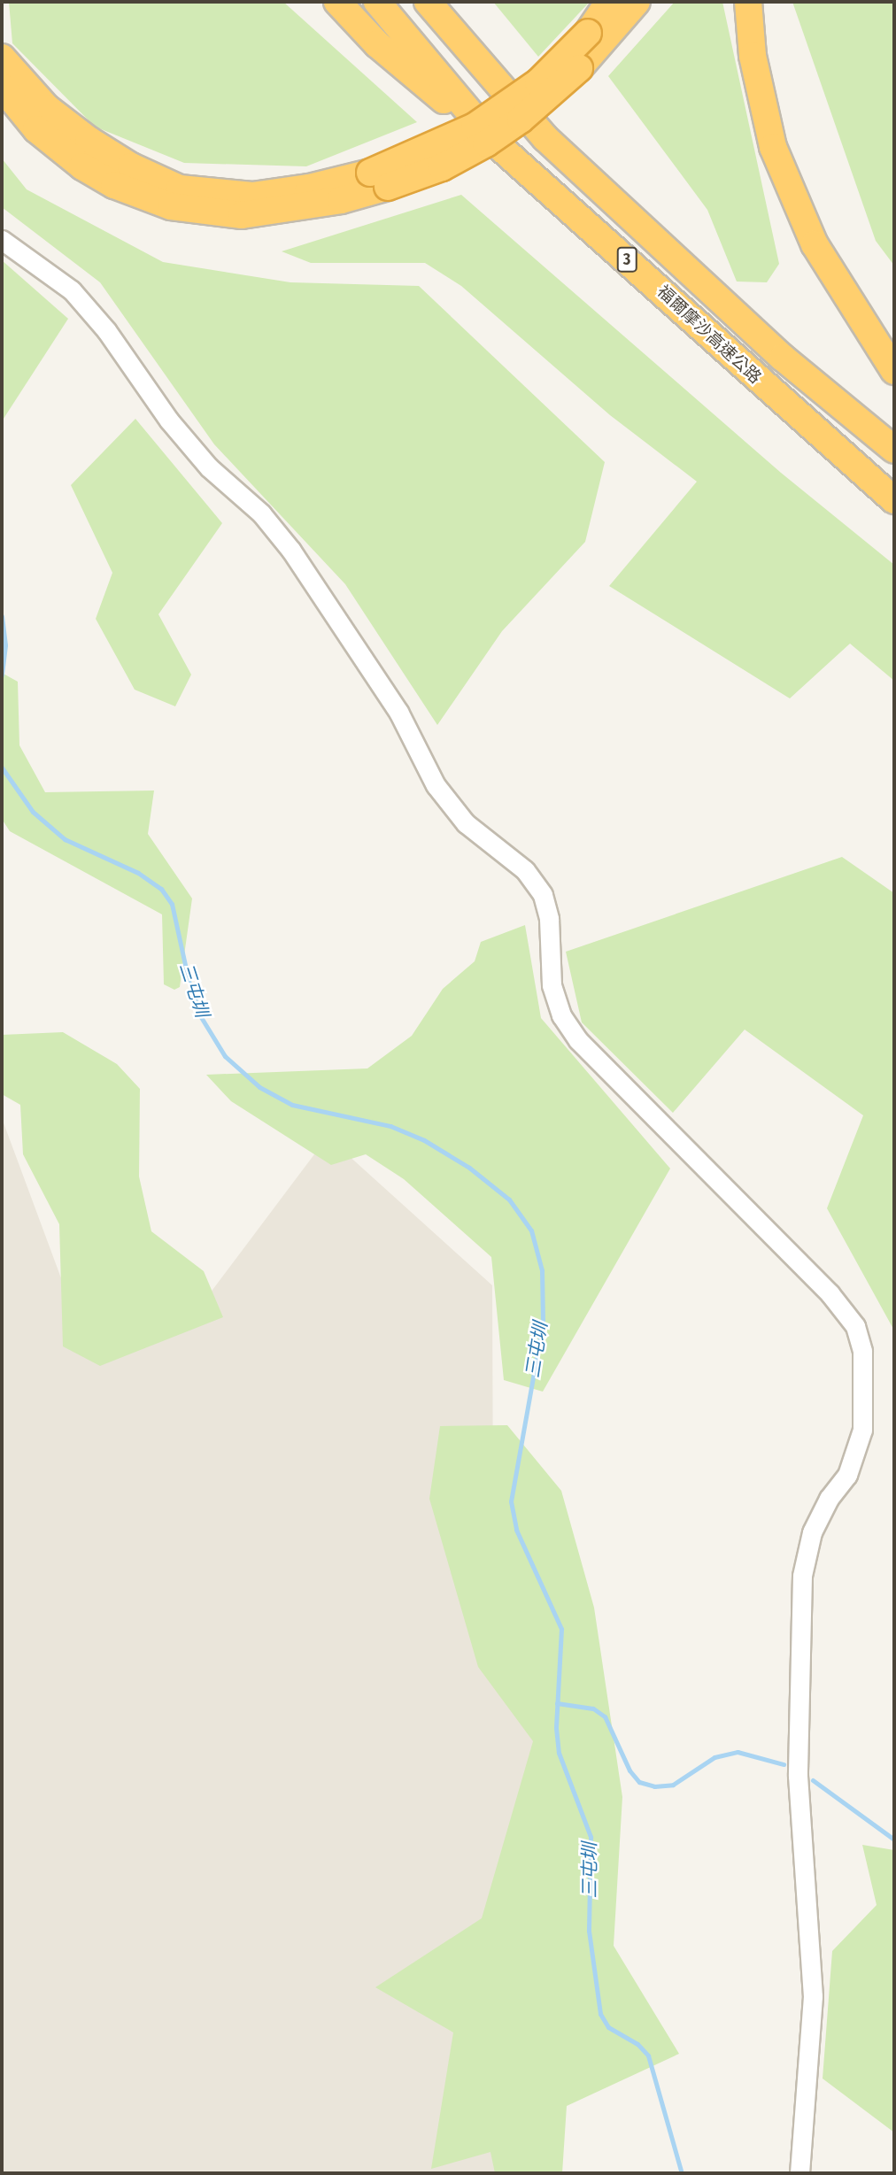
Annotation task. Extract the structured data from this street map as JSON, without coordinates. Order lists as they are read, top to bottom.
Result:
{
  "streets": {
    "highway": ["3", "福爾摩沙高速公路"]
  },
  "water": ["三屯圳"]
}
